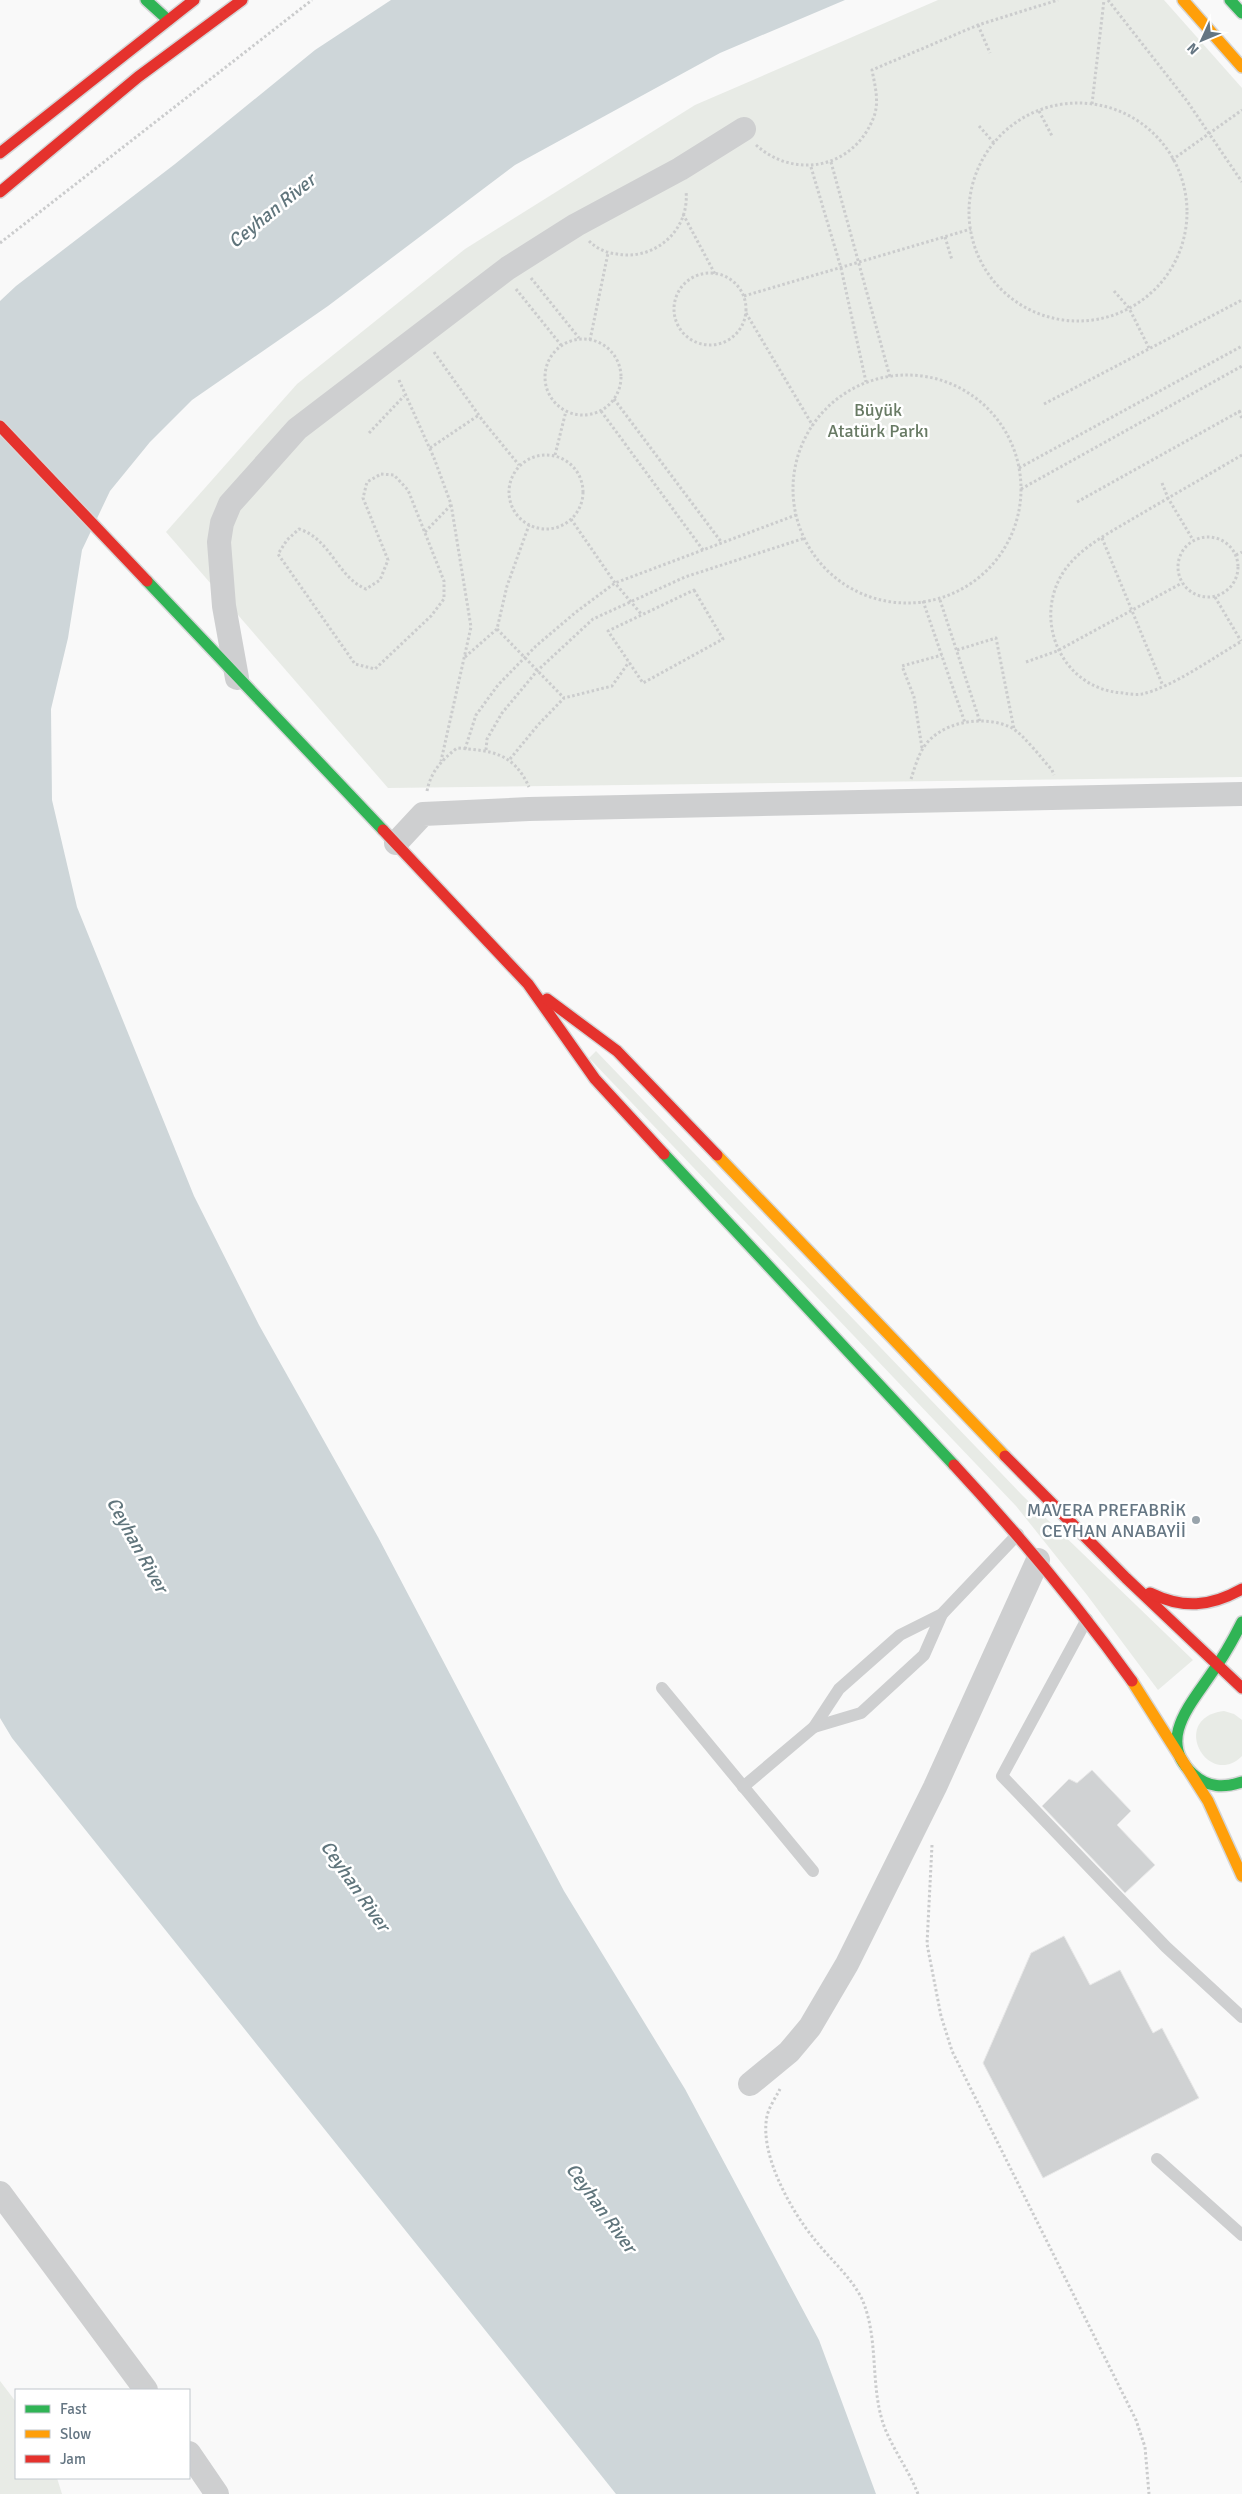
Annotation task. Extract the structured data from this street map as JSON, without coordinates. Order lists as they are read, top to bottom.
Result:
{
  "water": ["Ceyhan River"],
  "parks": ["Büyük Atatürk Parkı"],
  "places": ["MAVERA PREFABRİK CEYHAN ANABAYİİ"],
  "legend": ["Fast", "Slow", "Jam"],
  "north": "bottom left"
}
